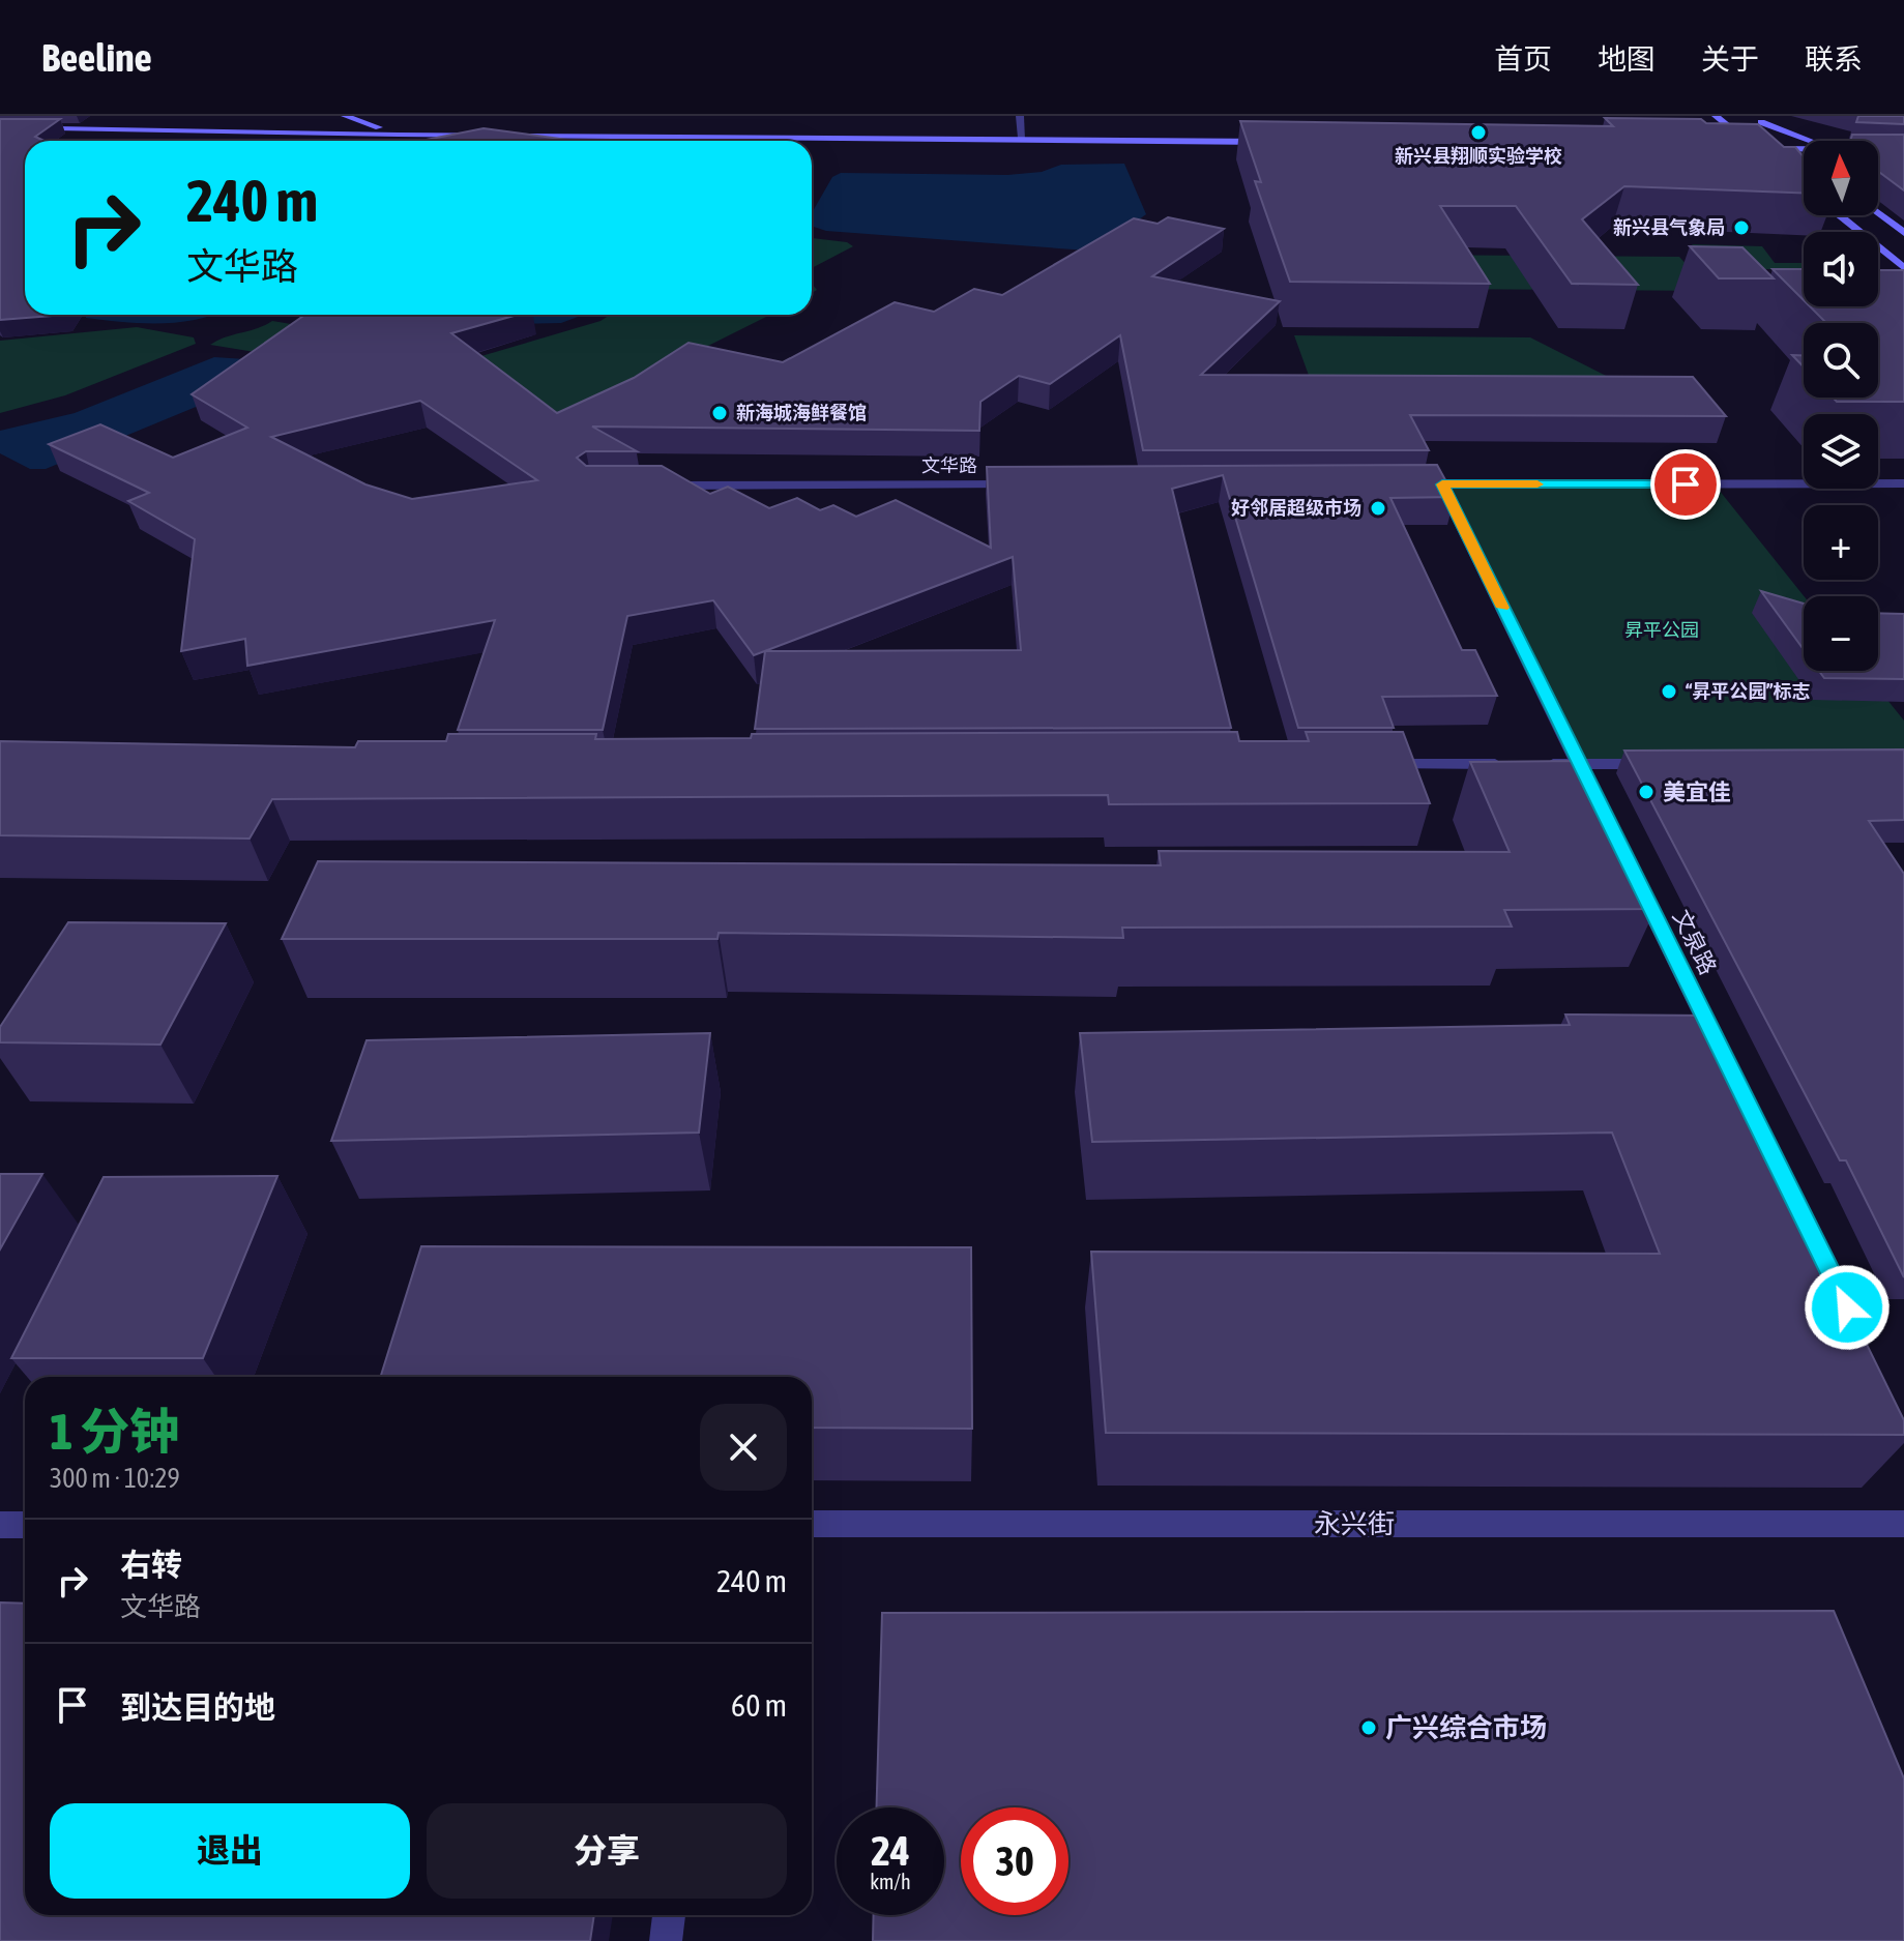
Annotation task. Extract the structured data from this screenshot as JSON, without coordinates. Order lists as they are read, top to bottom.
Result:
{
  "streets": {
    "street": ["文华路", "文泉路", "永兴街"]
  },
  "parks": ["昇平公园"],
  "places": [
    "新兴县翔顺实验学校",
    "新兴县气象局",
    "新海城海鲜餐馆",
    "好邻居超级市场",
    "“昇平公园”标志",
    "美宜佳",
    "广兴综合市场"
  ],
  "north": "top",
  "page": {
    "header": "Beeline",
    "nav": [
      "首页",
      "地图",
      "关于",
      "联系"
    ],
    "map_buttons": ["+", "−"],
    "turn": ["240 m", "文华路"],
    "heading": ["1 分钟", "300 m · 10:29"],
    "list": [
      {
        "name": "右转",
        "note": "文华路",
        "value": "240 m"
      },
      {
        "name": "到达目的地",
        "value": "60 m"
      }
    ],
    "buttons": ["退出", "分享"],
    "speed": "24 km/h",
    "limit": "30"
  }
}
